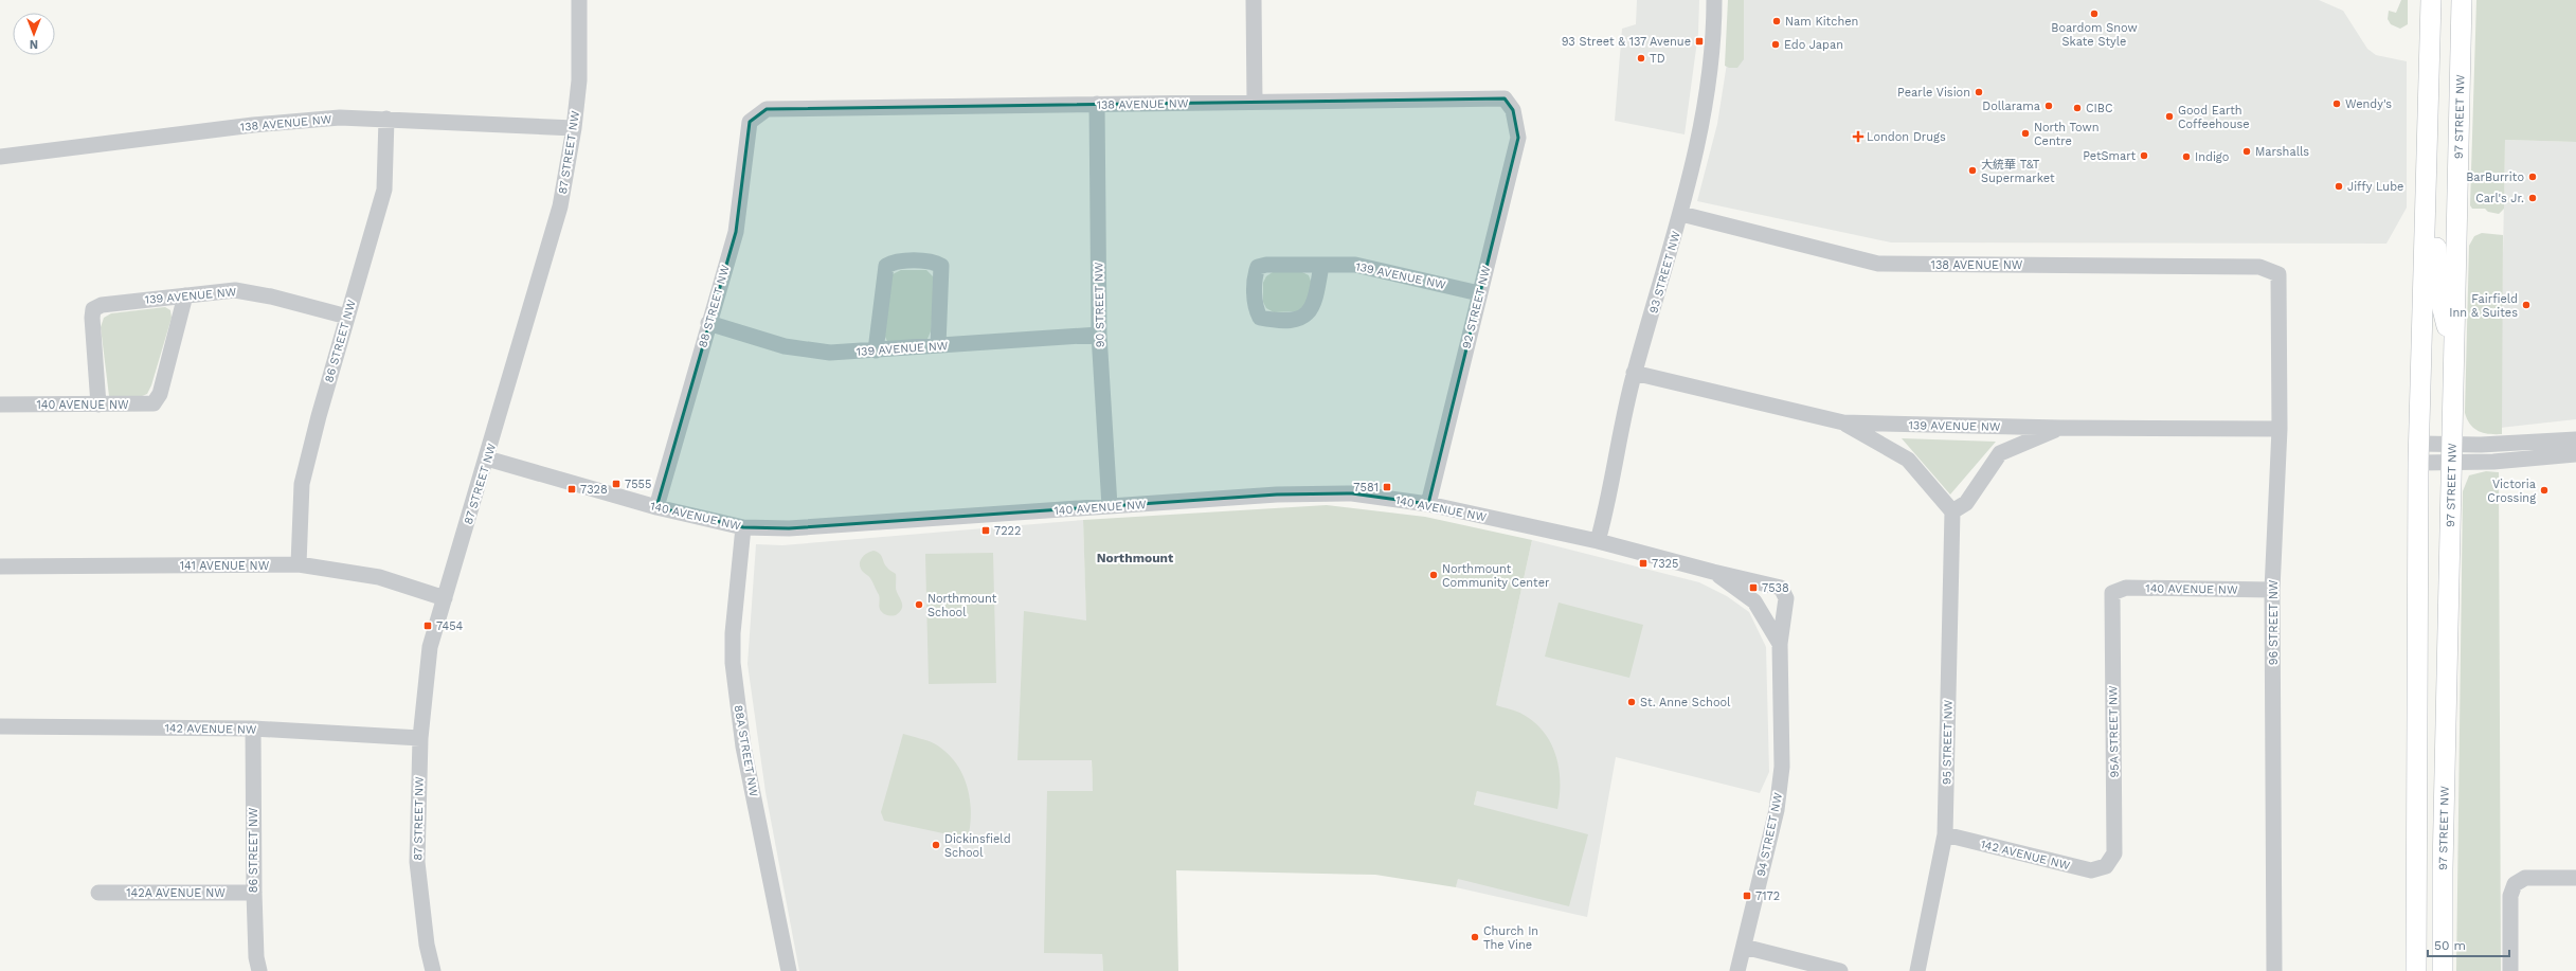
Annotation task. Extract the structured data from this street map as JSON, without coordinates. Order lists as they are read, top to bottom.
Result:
{
  "streets": {
    "main road": ["97 STREET NW"],
    "street": [
      "138 AVENUE NW",
      "87 STREET NW",
      "93 STREET NW",
      "139 AVENUE NW",
      "90 STREET NW",
      "88 STREET NW",
      "92 STREET NW",
      "86 STREET NW",
      "140 AVENUE NW",
      "141 AVENUE NW",
      "96 STREET NW",
      "142 AVENUE NW",
      "95A STREET NW",
      "95 STREET NW",
      "88A STREET NW",
      "94 STREET NW",
      "142A AVENUE NW"
    ]
  },
  "crossings": [
    ["138 AVENUE NW", "87 STREET NW"],
    ["138 AVENUE NW", "93 STREET NW"],
    ["138 AVENUE NW", "90 STREET NW"],
    ["138 AVENUE NW", "88 STREET NW"],
    ["138 AVENUE NW", "92 STREET NW"],
    ["138 AVENUE NW", "86 STREET NW"],
    ["138 AVENUE NW", "96 STREET NW"],
    ["87 STREET NW", "140 AVENUE NW"],
    ["87 STREET NW", "141 AVENUE NW"],
    ["87 STREET NW", "142 AVENUE NW"],
    ["93 STREET NW", "139 AVENUE NW"],
    ["93 STREET NW", "140 AVENUE NW"],
    ["139 AVENUE NW", "90 STREET NW"],
    ["139 AVENUE NW", "88 STREET NW"],
    ["139 AVENUE NW", "92 STREET NW"],
    ["139 AVENUE NW", "86 STREET NW"],
    ["139 AVENUE NW", "140 AVENUE NW"],
    ["139 AVENUE NW", "96 STREET NW"],
    ["90 STREET NW", "140 AVENUE NW"],
    ["88 STREET NW", "140 AVENUE NW"],
    ["92 STREET NW", "140 AVENUE NW"],
    ["86 STREET NW", "141 AVENUE NW"],
    ["86 STREET NW", "142 AVENUE NW"],
    ["86 STREET NW", "142A AVENUE NW"],
    ["140 AVENUE NW", "96 STREET NW"],
    ["140 AVENUE NW", "95A STREET NW"],
    ["140 AVENUE NW", "88A STREET NW"],
    ["140 AVENUE NW", "94 STREET NW"],
    ["142 AVENUE NW", "95A STREET NW"],
    ["142 AVENUE NW", "95 STREET NW"]
  ],
  "districts": ["Northmount"],
  "places": {
    "other": [
      "Boardom Snow Skate Style",
      "Nam Kitchen",
      "Edo Japan",
      "TD",
      "Pearle Vision",
      "Wendy's",
      "Dollarama",
      "CIBC",
      "Good Earth Coffeehouse",
      "North Town Centre",
      "Marshalls",
      "PetSmart",
      "Indigo",
      "大統華 T&T Supermarket",
      "BarBurrito",
      "Jiffy Lube",
      "Carl's Jr.",
      "Fairfield Inn & Suites",
      "Victoria Crossing",
      "Northmount Community Center",
      "Northmount School",
      "St. Anne School",
      "Dickinsfield School",
      "Church In The Vine"
    ],
    "transit": [
      "93 Street & 137 Avenue",
      "7555",
      "7581",
      "7328",
      "7222",
      "7325",
      "7538",
      "7454",
      "7172"
    ],
    "health": ["London Drugs"]
  },
  "scale_bar": "50 m",
  "north": "bottom"
}
